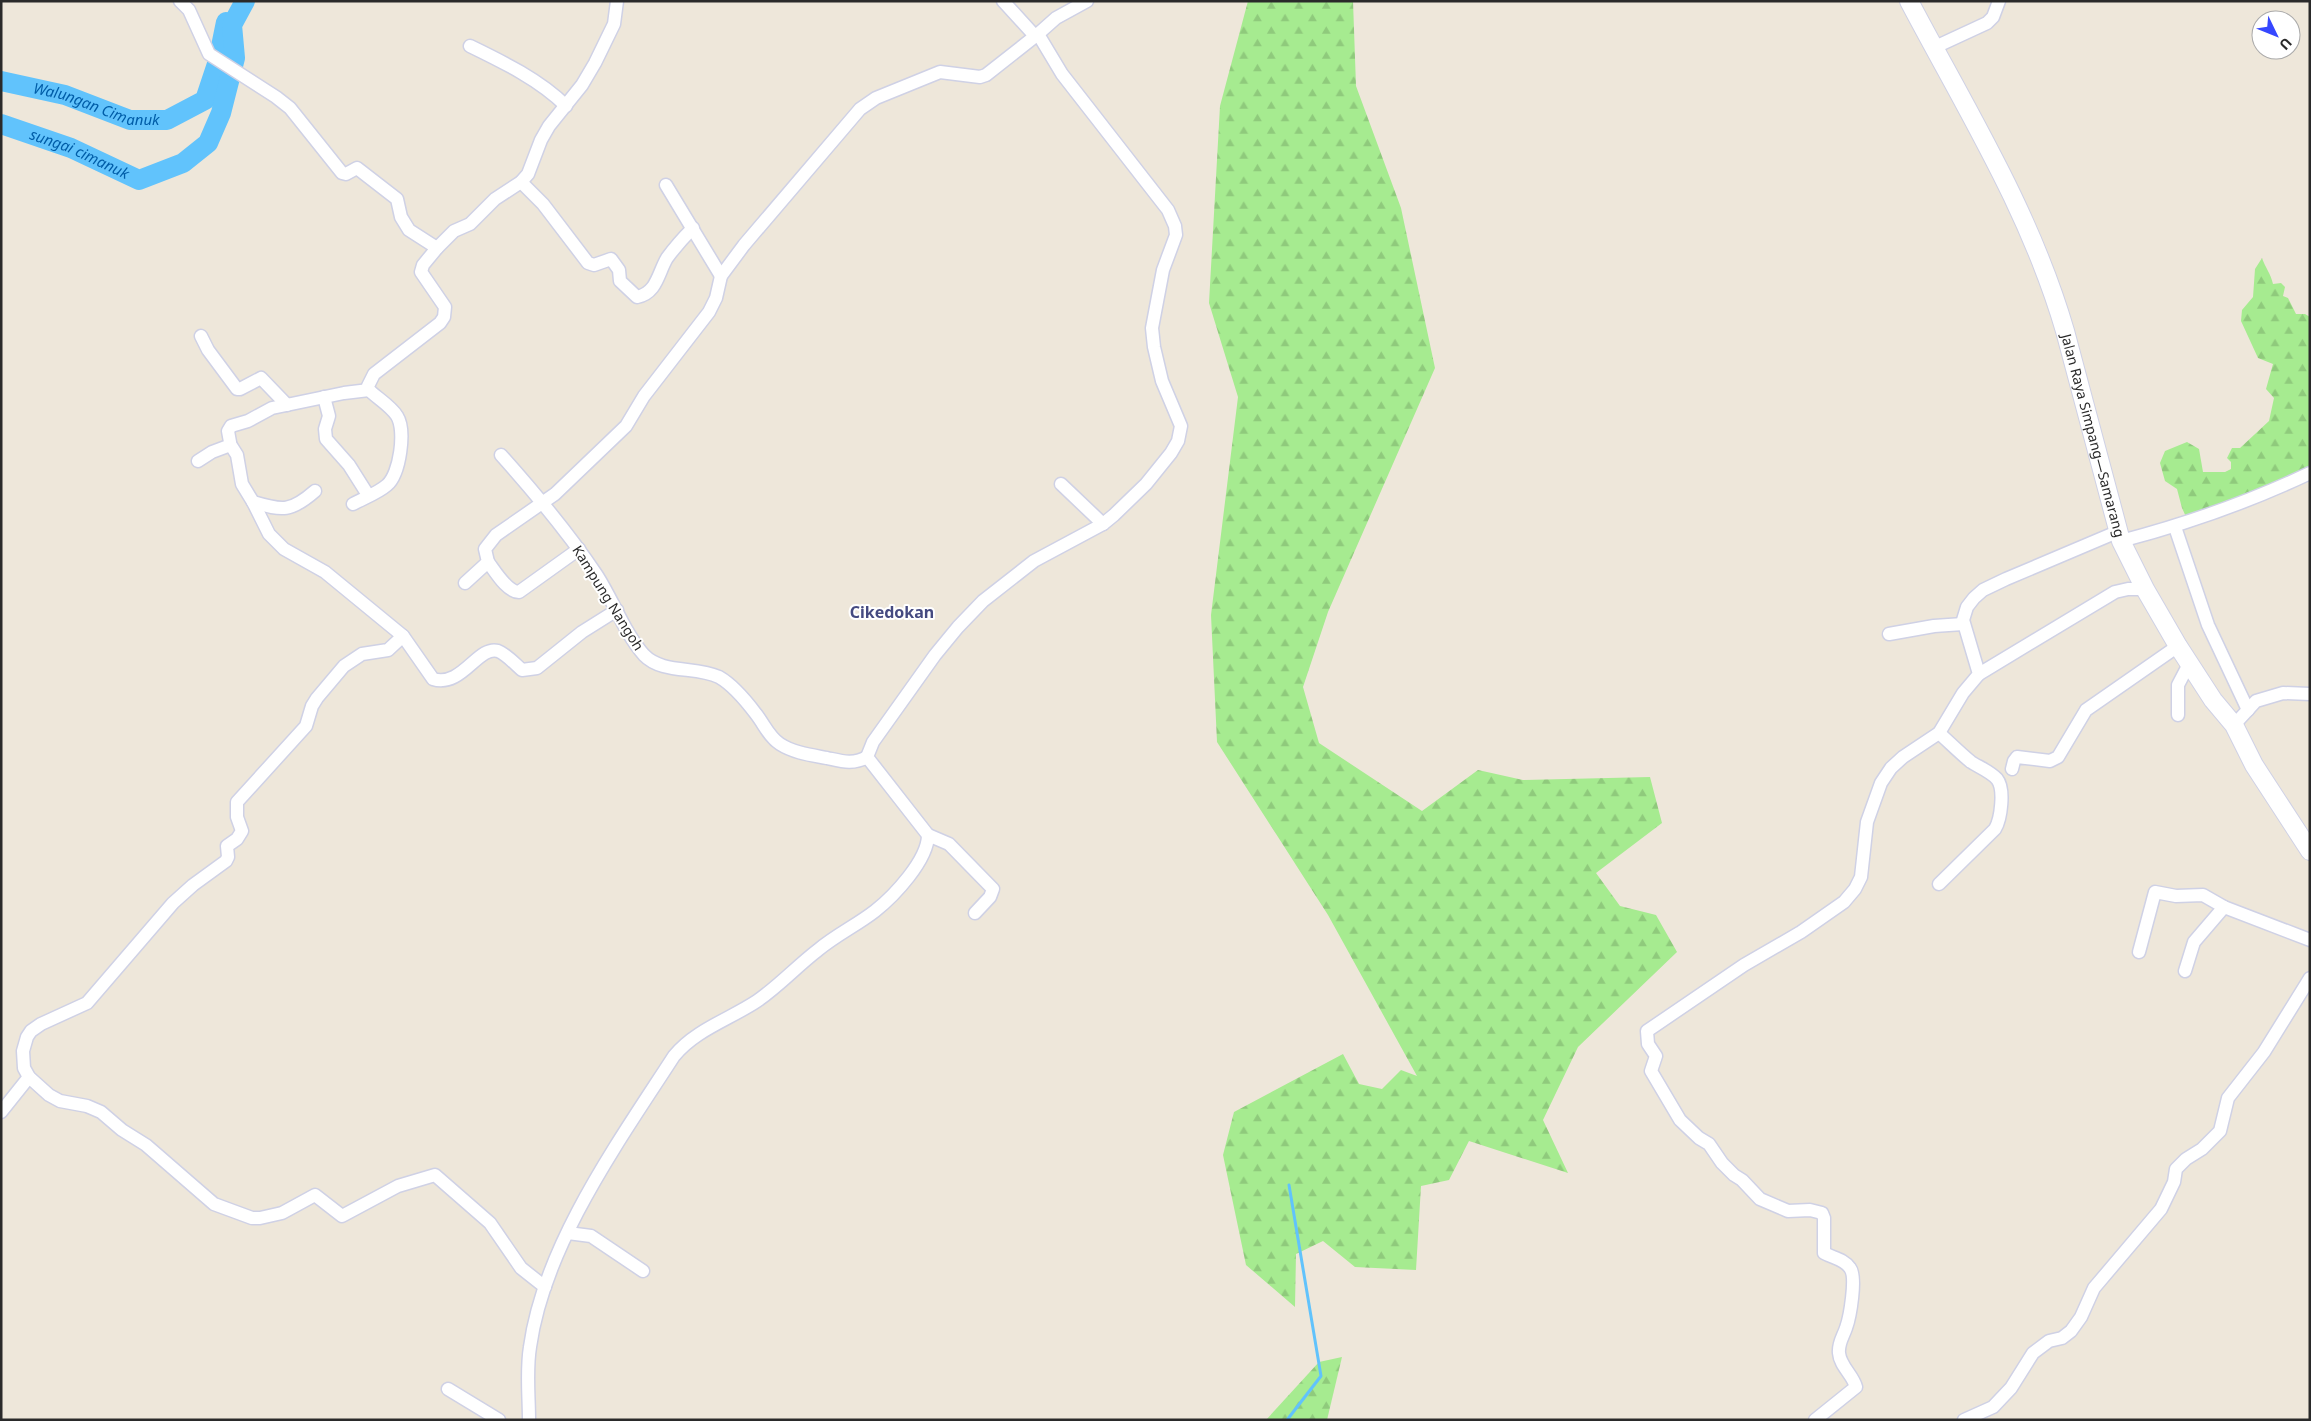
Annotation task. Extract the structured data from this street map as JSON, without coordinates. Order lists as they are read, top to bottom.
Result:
{
  "streets": {
    "main road": ["Jalan Raya Simpang—Samarang"],
    "street": ["Kampung Nangoh"]
  },
  "districts": ["Cikedokan"],
  "water": ["Walungan Cimanuk", "sungai cimanuk"],
  "north": "bottom right"
}
